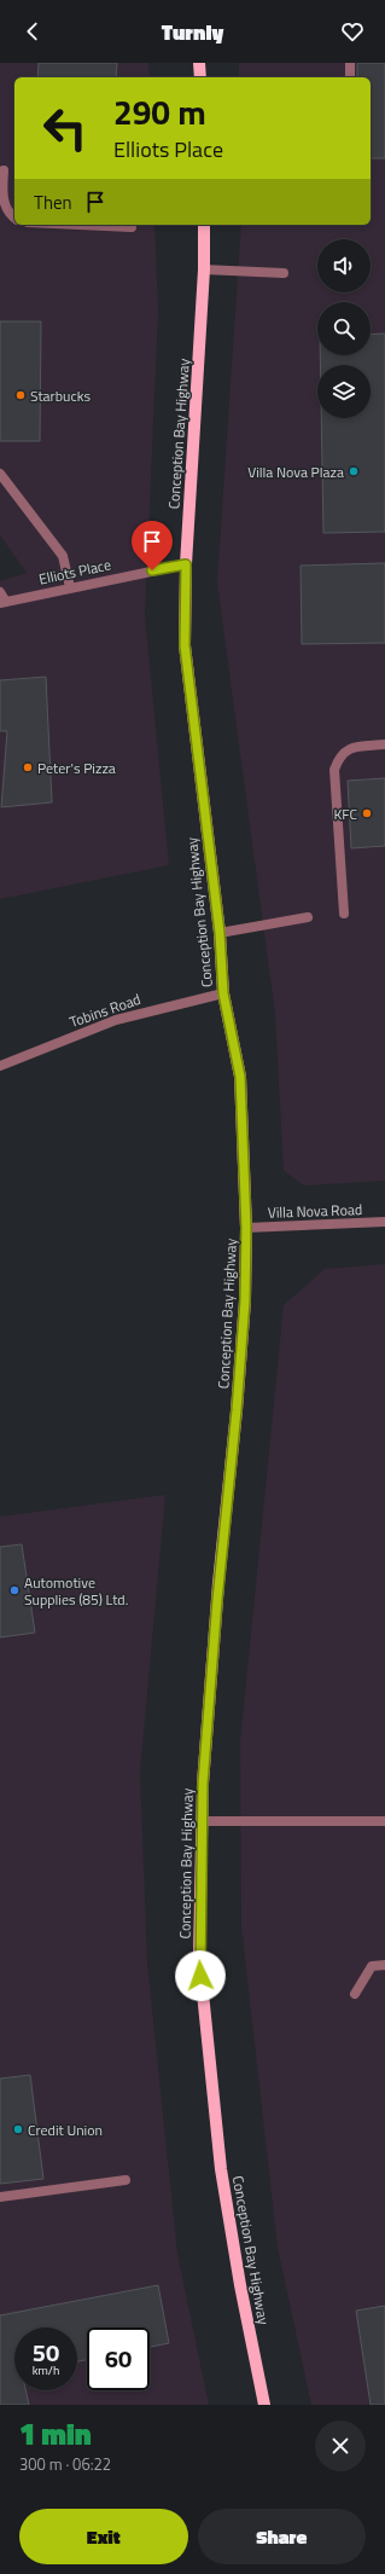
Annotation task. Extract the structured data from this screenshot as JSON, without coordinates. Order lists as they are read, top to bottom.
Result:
{
  "streets": {
    "main road": ["Conception Bay Highway"],
    "street": ["Elliots Place", "Tobins Road", "Villa Nova Road"]
  },
  "crossings": [
    ["Conception Bay Highway", "Elliots Place"],
    ["Conception Bay Highway", "Tobins Road"],
    ["Conception Bay Highway", "Villa Nova Road"]
  ],
  "places": [
    "Starbucks",
    "Villa Nova Plaza",
    "Peter's Pizza",
    "KFC",
    "Automotive Supplies (85) Ltd.",
    "Credit Union"
  ],
  "page": {
    "header": "Turnly",
    "turn": ["290 m", "Elliots Place"],
    "then": "Then",
    "speed": "50 km/h",
    "limit": "60",
    "heading": ["1 min", "300 m · 06:22"],
    "buttons": ["Exit", "Share"]
  }
}
